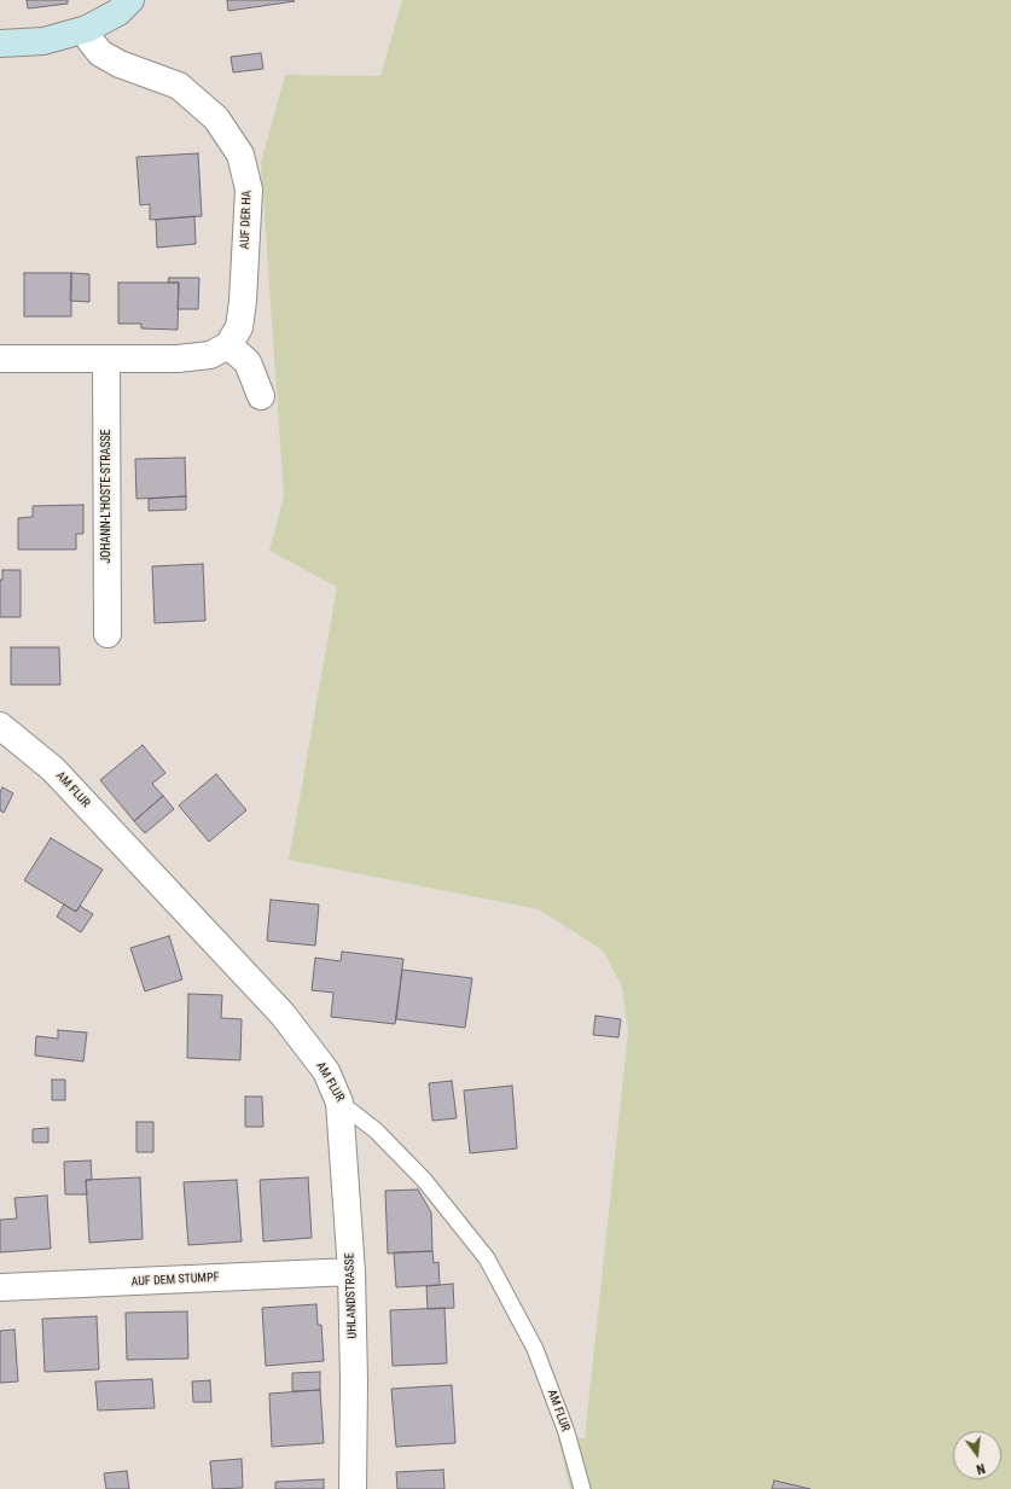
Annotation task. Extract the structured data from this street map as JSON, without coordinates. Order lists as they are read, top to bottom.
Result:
{
  "streets": {
    "street": [
      "AUF DER HA",
      "JOHANN-L'HOSTE-STRASSE",
      "AM FLUR",
      "AUF DEM STUMPF",
      "UHLANDSTRASSE"
    ]
  },
  "crossings": [
    ["AM FLUR", "UHLANDSTRASSE"],
    ["AUF DEM STUMPF", "UHLANDSTRASSE"]
  ],
  "north": "bottom"
}
